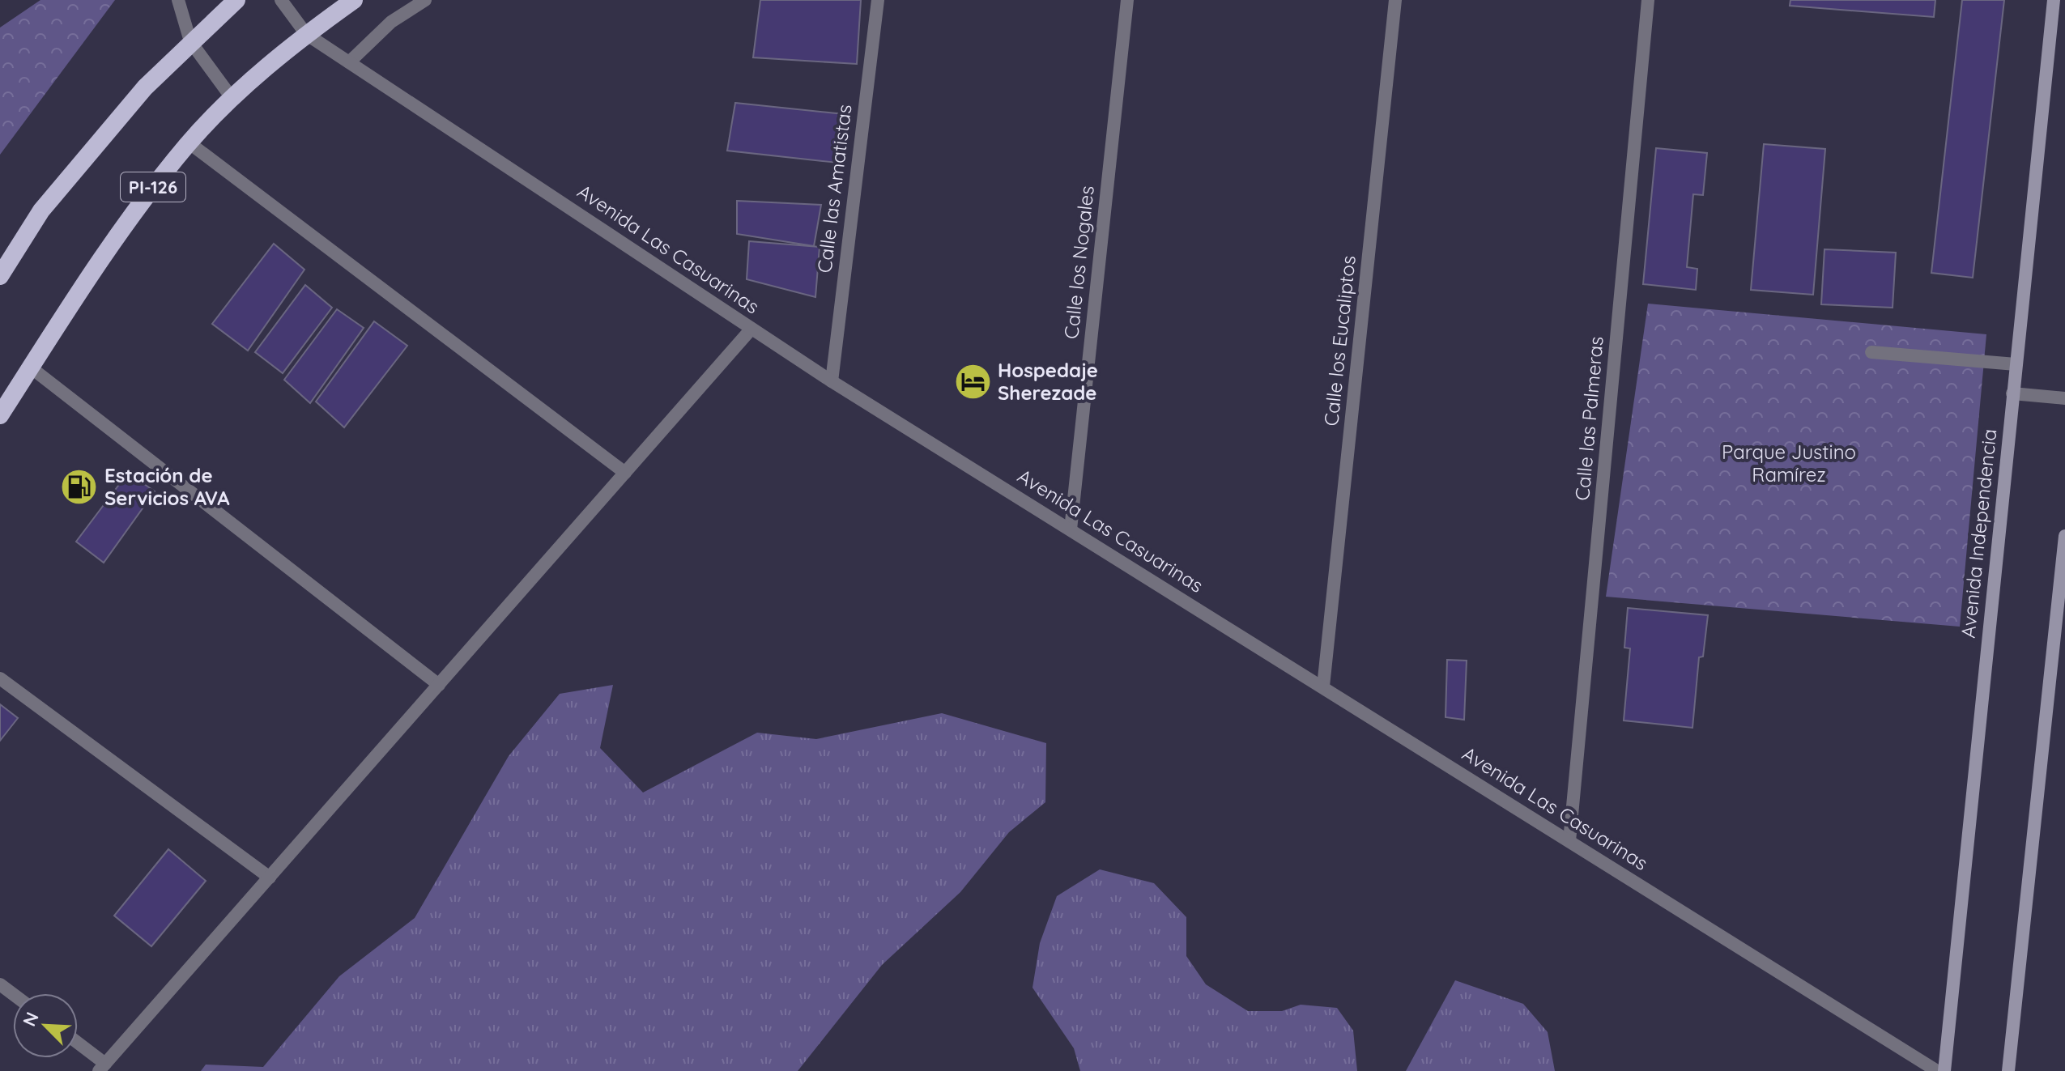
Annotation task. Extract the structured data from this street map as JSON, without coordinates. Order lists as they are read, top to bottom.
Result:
{
  "streets": {
    "highway": ["PI-126"],
    "main road": ["Avenida Independencia"],
    "street": [
      "Calle las Amatistas",
      "Avenida Las Casuarinas",
      "Calle los Nogales",
      "Calle los Eucaliptos",
      "Calle las Palmeras"
    ]
  },
  "crossings": [
    ["PI-126", "Avenida Las Casuarinas"],
    ["Calle las Amatistas", "Avenida Las Casuarinas"],
    ["Avenida Las Casuarinas", "Calle los Nogales"],
    ["Avenida Las Casuarinas", "Calle los Eucaliptos"],
    ["Avenida Las Casuarinas", "Calle las Palmeras"]
  ],
  "parks": ["Parque Justino Ramírez"],
  "places": {
    "hotel": ["Hospedaje Sherezade"],
    "fuel station": ["Estación de Servicios AVA"]
  },
  "north": "top left"
}
